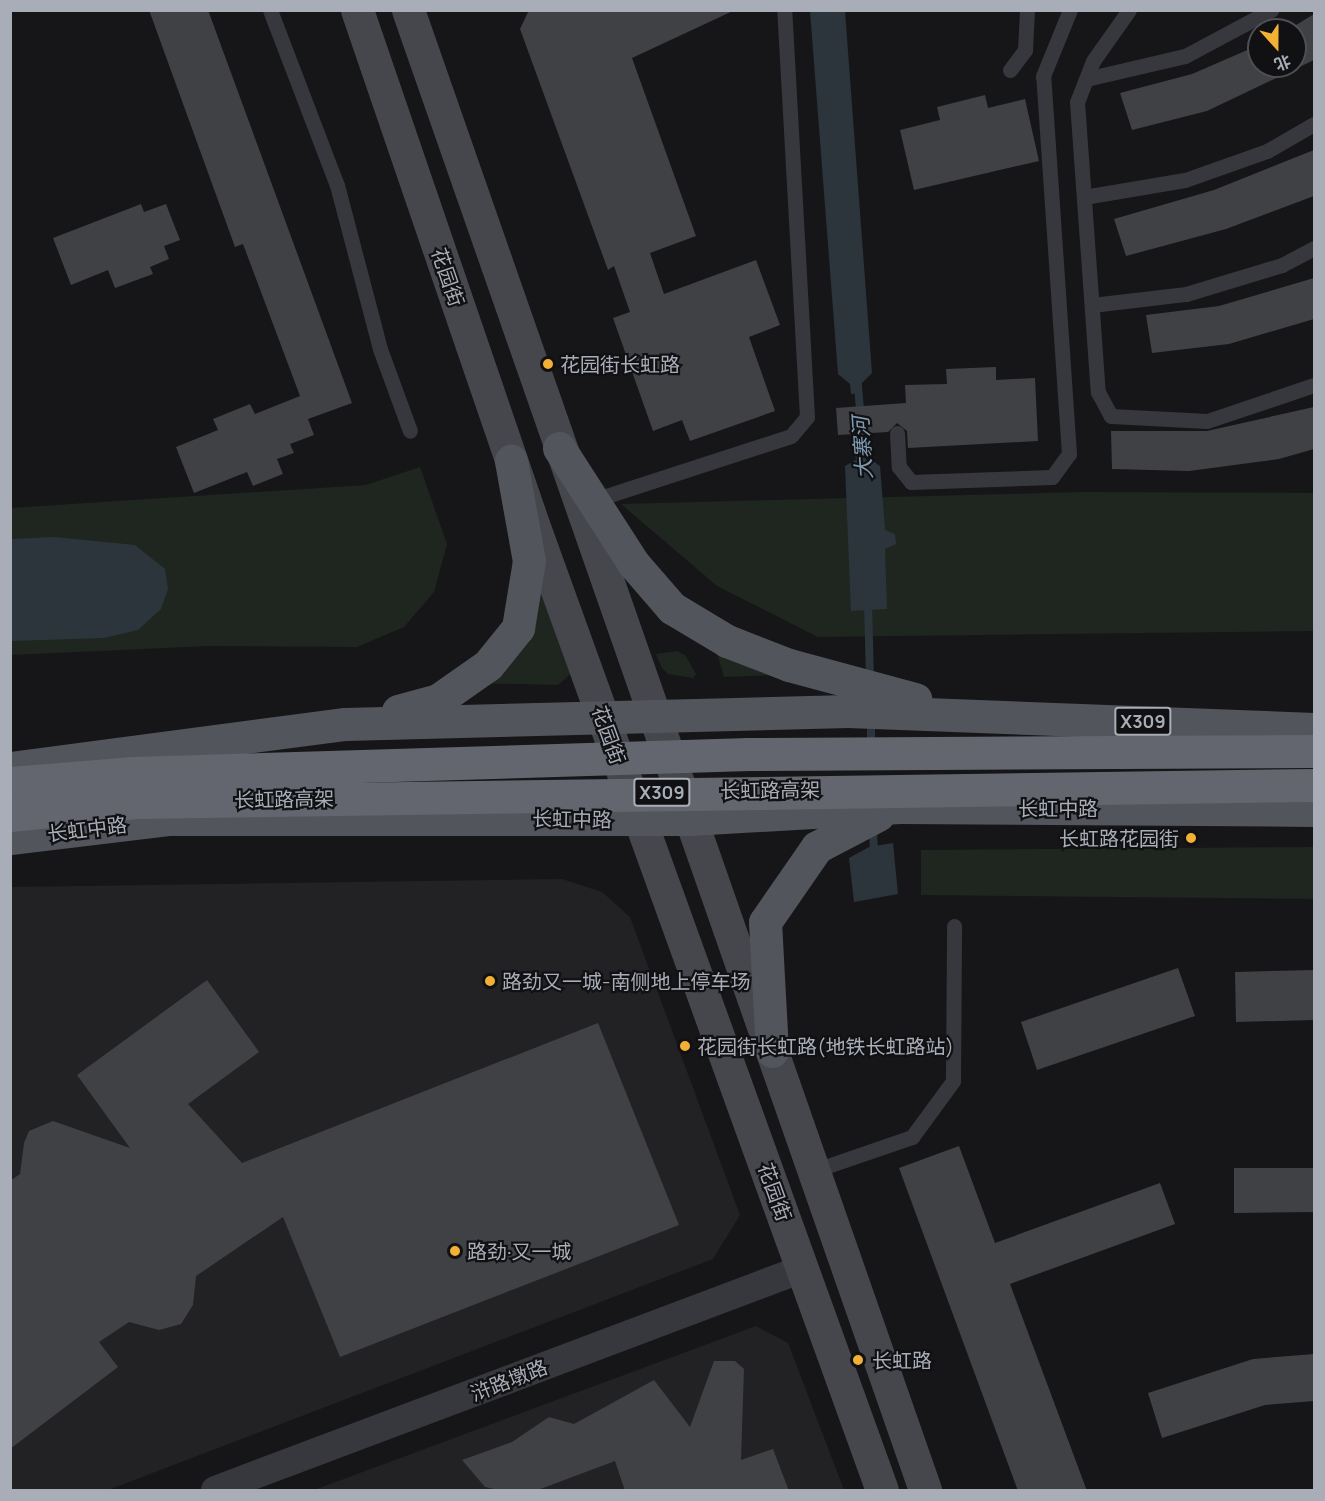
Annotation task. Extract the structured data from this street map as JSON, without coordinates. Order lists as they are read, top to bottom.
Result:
{
  "streets": {
    "highway": ["X309", "长虹路高架"],
    "main road": ["花园街", "长虹中路"],
    "street": ["浒路墩路"]
  },
  "crossings": [
    ["花园街", "长虹中路"],
    ["花园街", "浒路墩路"]
  ],
  "water": ["大寨河"],
  "places": [
    "花园街长虹路",
    "长虹路花园街",
    "路劲又一城-南侧地上停车场",
    "花园街长虹路(地铁长虹路站)",
    "路劲·又一城",
    "长虹路"
  ],
  "north": "bottom"
}
